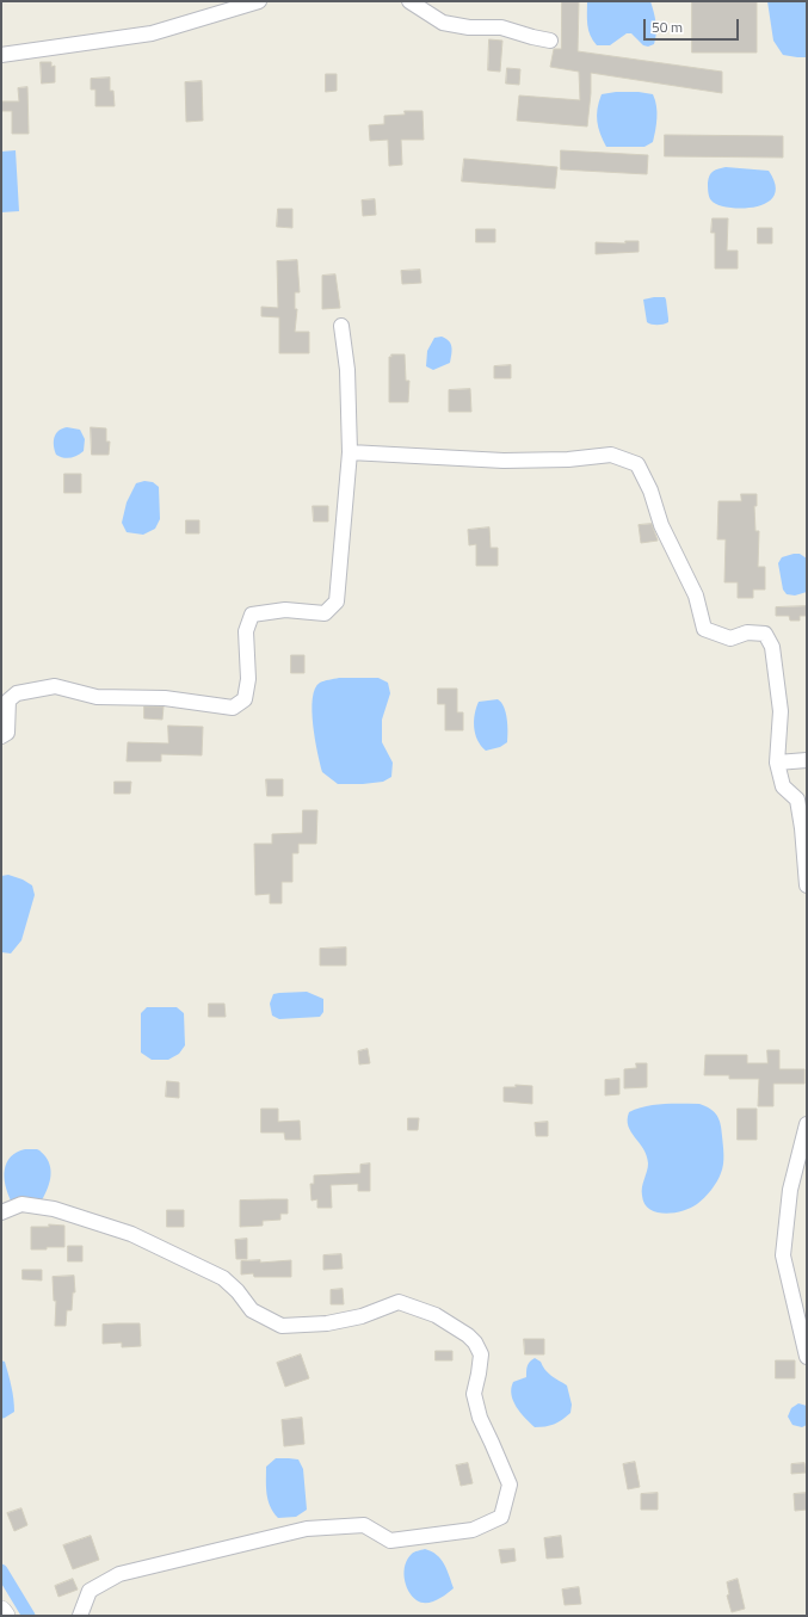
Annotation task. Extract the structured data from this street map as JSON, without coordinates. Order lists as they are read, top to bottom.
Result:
{
  "scale_bar": "50 m"
}
